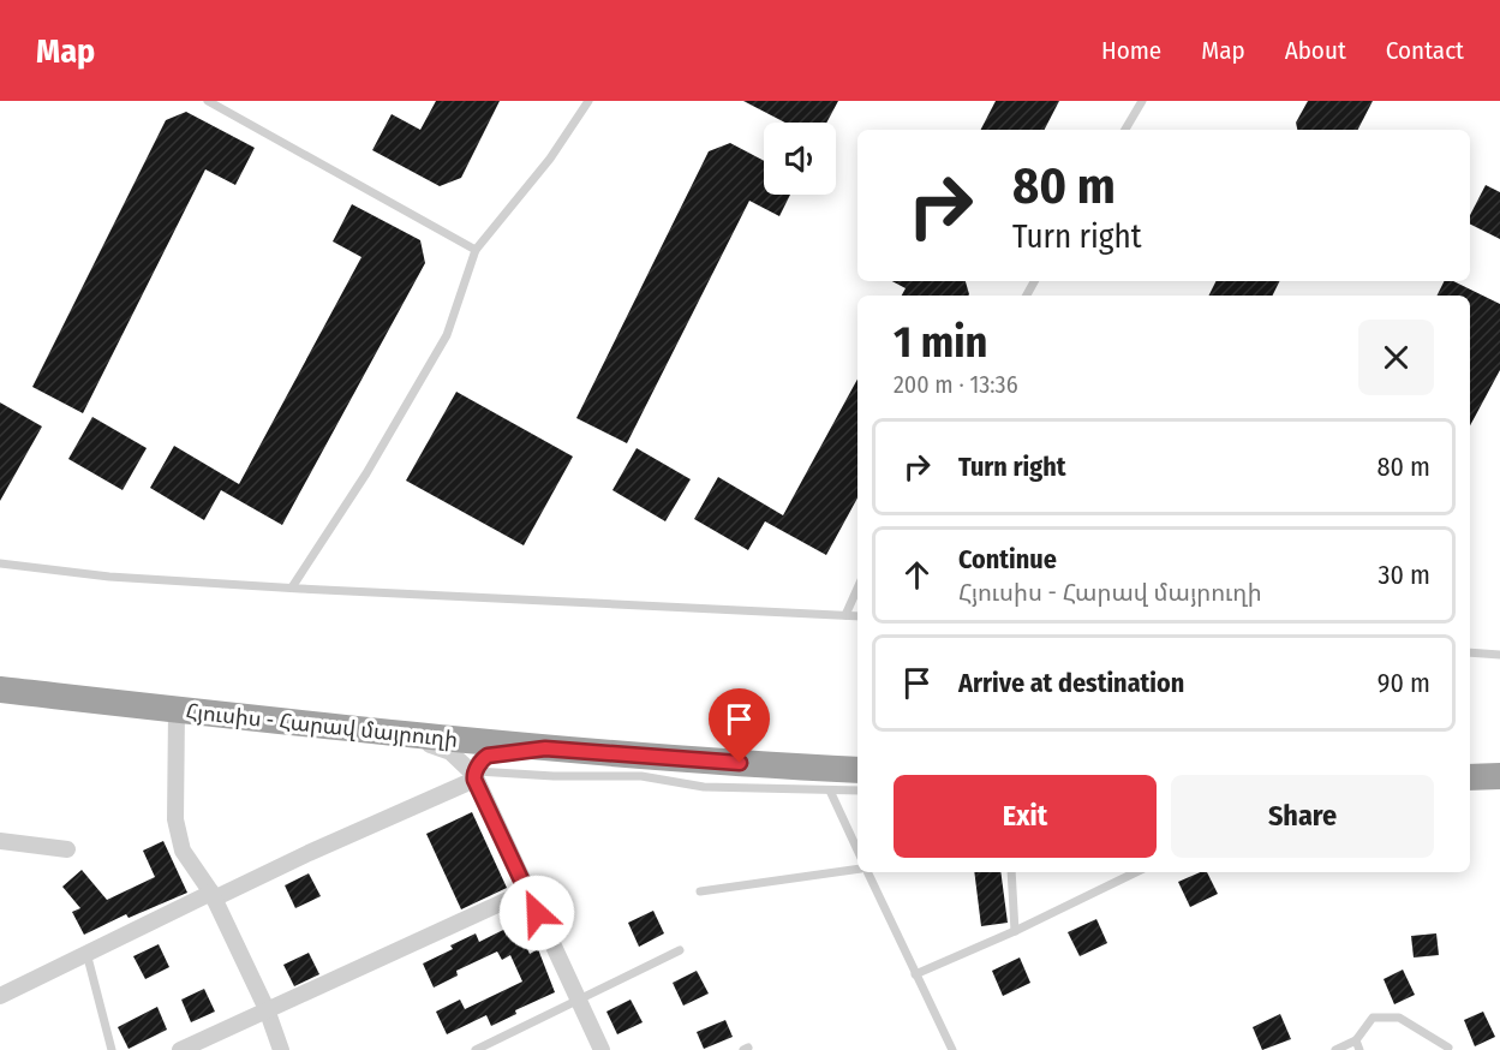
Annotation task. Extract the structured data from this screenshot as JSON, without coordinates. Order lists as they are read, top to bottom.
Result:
{
  "streets": {
    "highway": ["Հյուսիս - Հարավ մայրուղի"]
  },
  "page": {
    "header": "Map",
    "nav": [
      "Home",
      "Map",
      "About",
      "Contact"
    ],
    "turn": ["80 m", "Turn right"],
    "heading": ["1 min", "200 m · 13:36"],
    "list": [
      {
        "name": "Turn right",
        "value": "80 m"
      },
      {
        "name": "Continue",
        "note": "Հյուսիս - Հարավ մայրուղի",
        "value": "30 m"
      },
      {
        "name": "Arrive at destination",
        "value": "90 m"
      }
    ],
    "buttons": ["Exit", "Share"]
  }
}
